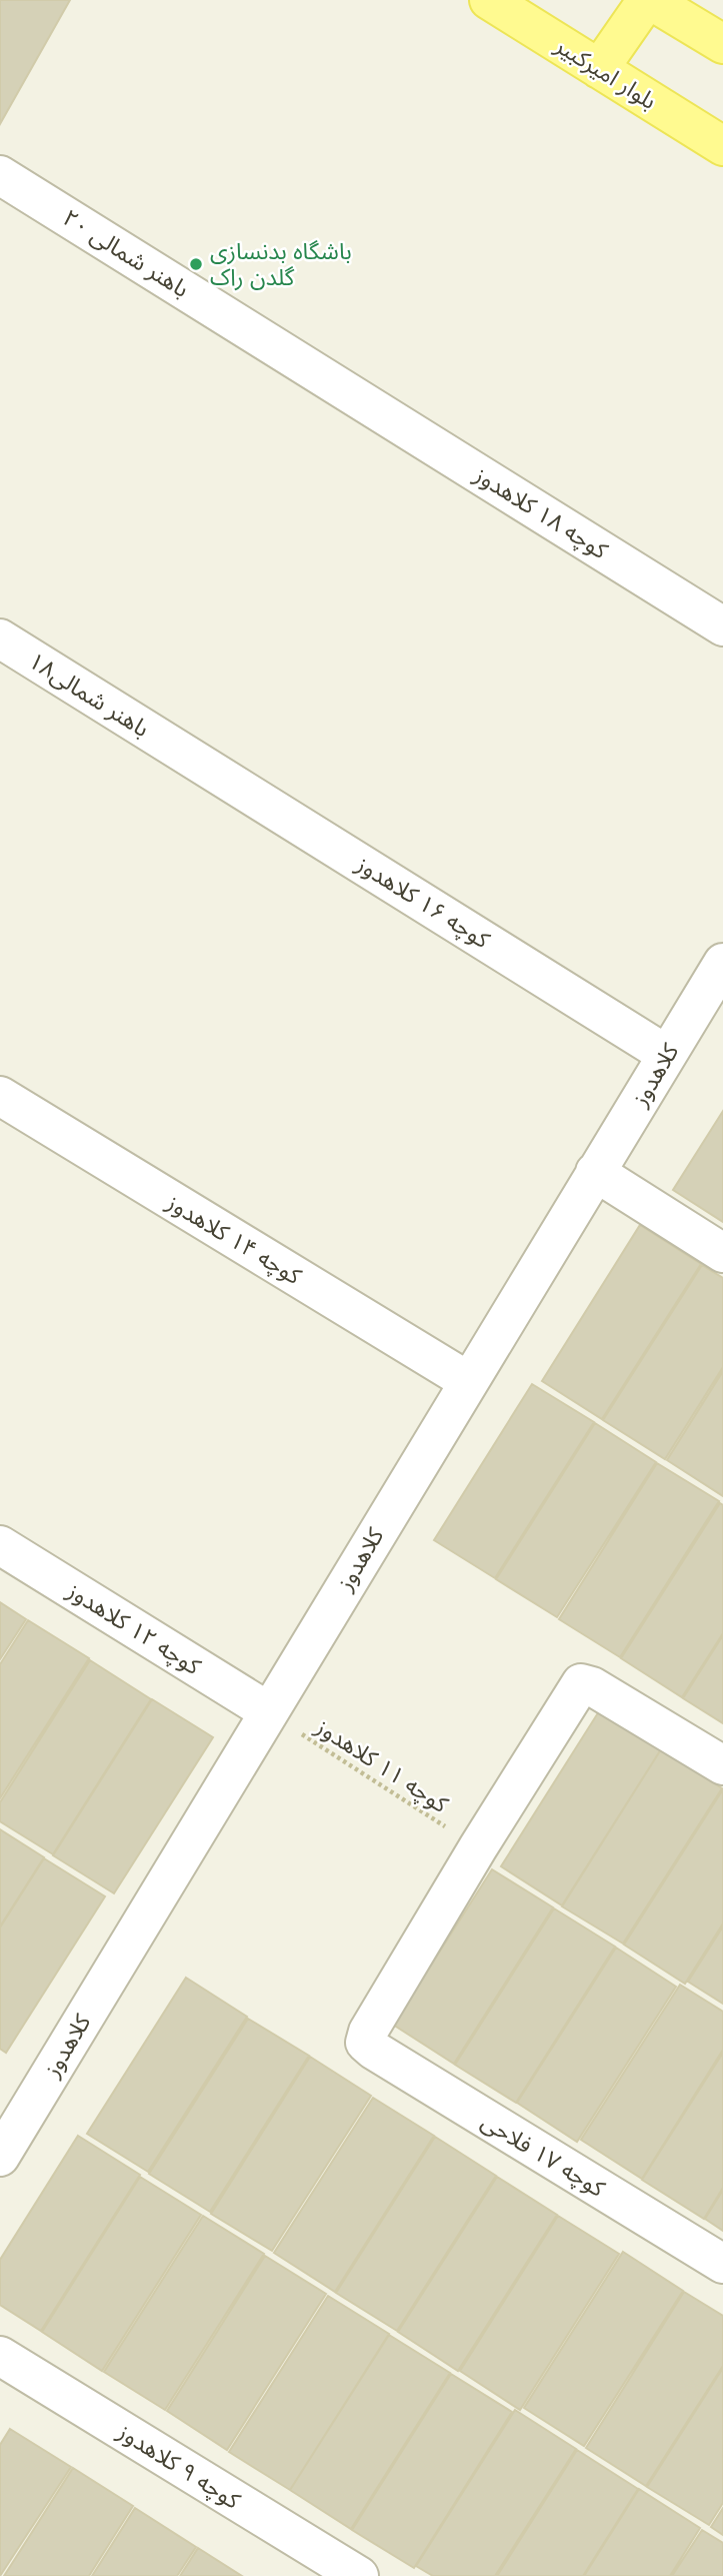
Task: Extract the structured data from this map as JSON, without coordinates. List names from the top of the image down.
{
  "streets": {
    "main road": ["بلوار امیرکبیر"],
    "street": [
      "۲۰ باهنر شمالی",
      "کوچه ۱۸ کلاهدوز",
      "باهنر شمالی۱۸",
      "کوچه ۱۶ کلاهدوز",
      "کلاهدوز",
      "کوچه ۱۴ کلاهدوز",
      "کوچه ۱۲ کلاهدوز",
      "کوچه ۱۷ فلاحی",
      "کوچه ۹ کلاهدوز"
    ],
    "path": ["کوچه ۱۱ کلاهدوز"]
  },
  "crossings": [
    ["۲۰ باهنر شمالی", "کوچه ۱۸ کلاهدوز"],
    ["باهنر شمالی۱۸", "کوچه ۱۶ کلاهدوز"],
    ["کوچه ۱۶ کلاهدوز", "کلاهدوز"],
    ["کلاهدوز", "کوچه ۱۴ کلاهدوز"],
    ["کلاهدوز", "کوچه ۱۲ کلاهدوز"],
    ["کلاهدوز", "کوچه ۱۱ کلاهدوز"],
    ["کوچه ۱۲ کلاهدوز", "کوچه ۱۱ کلاهدوز"],
    ["کوچه ۱۱ کلاهدوز", "کوچه ۱۷ فلاحی"]
  ],
  "places": ["باشگاه بدنسازی گلدن راک"]
}
